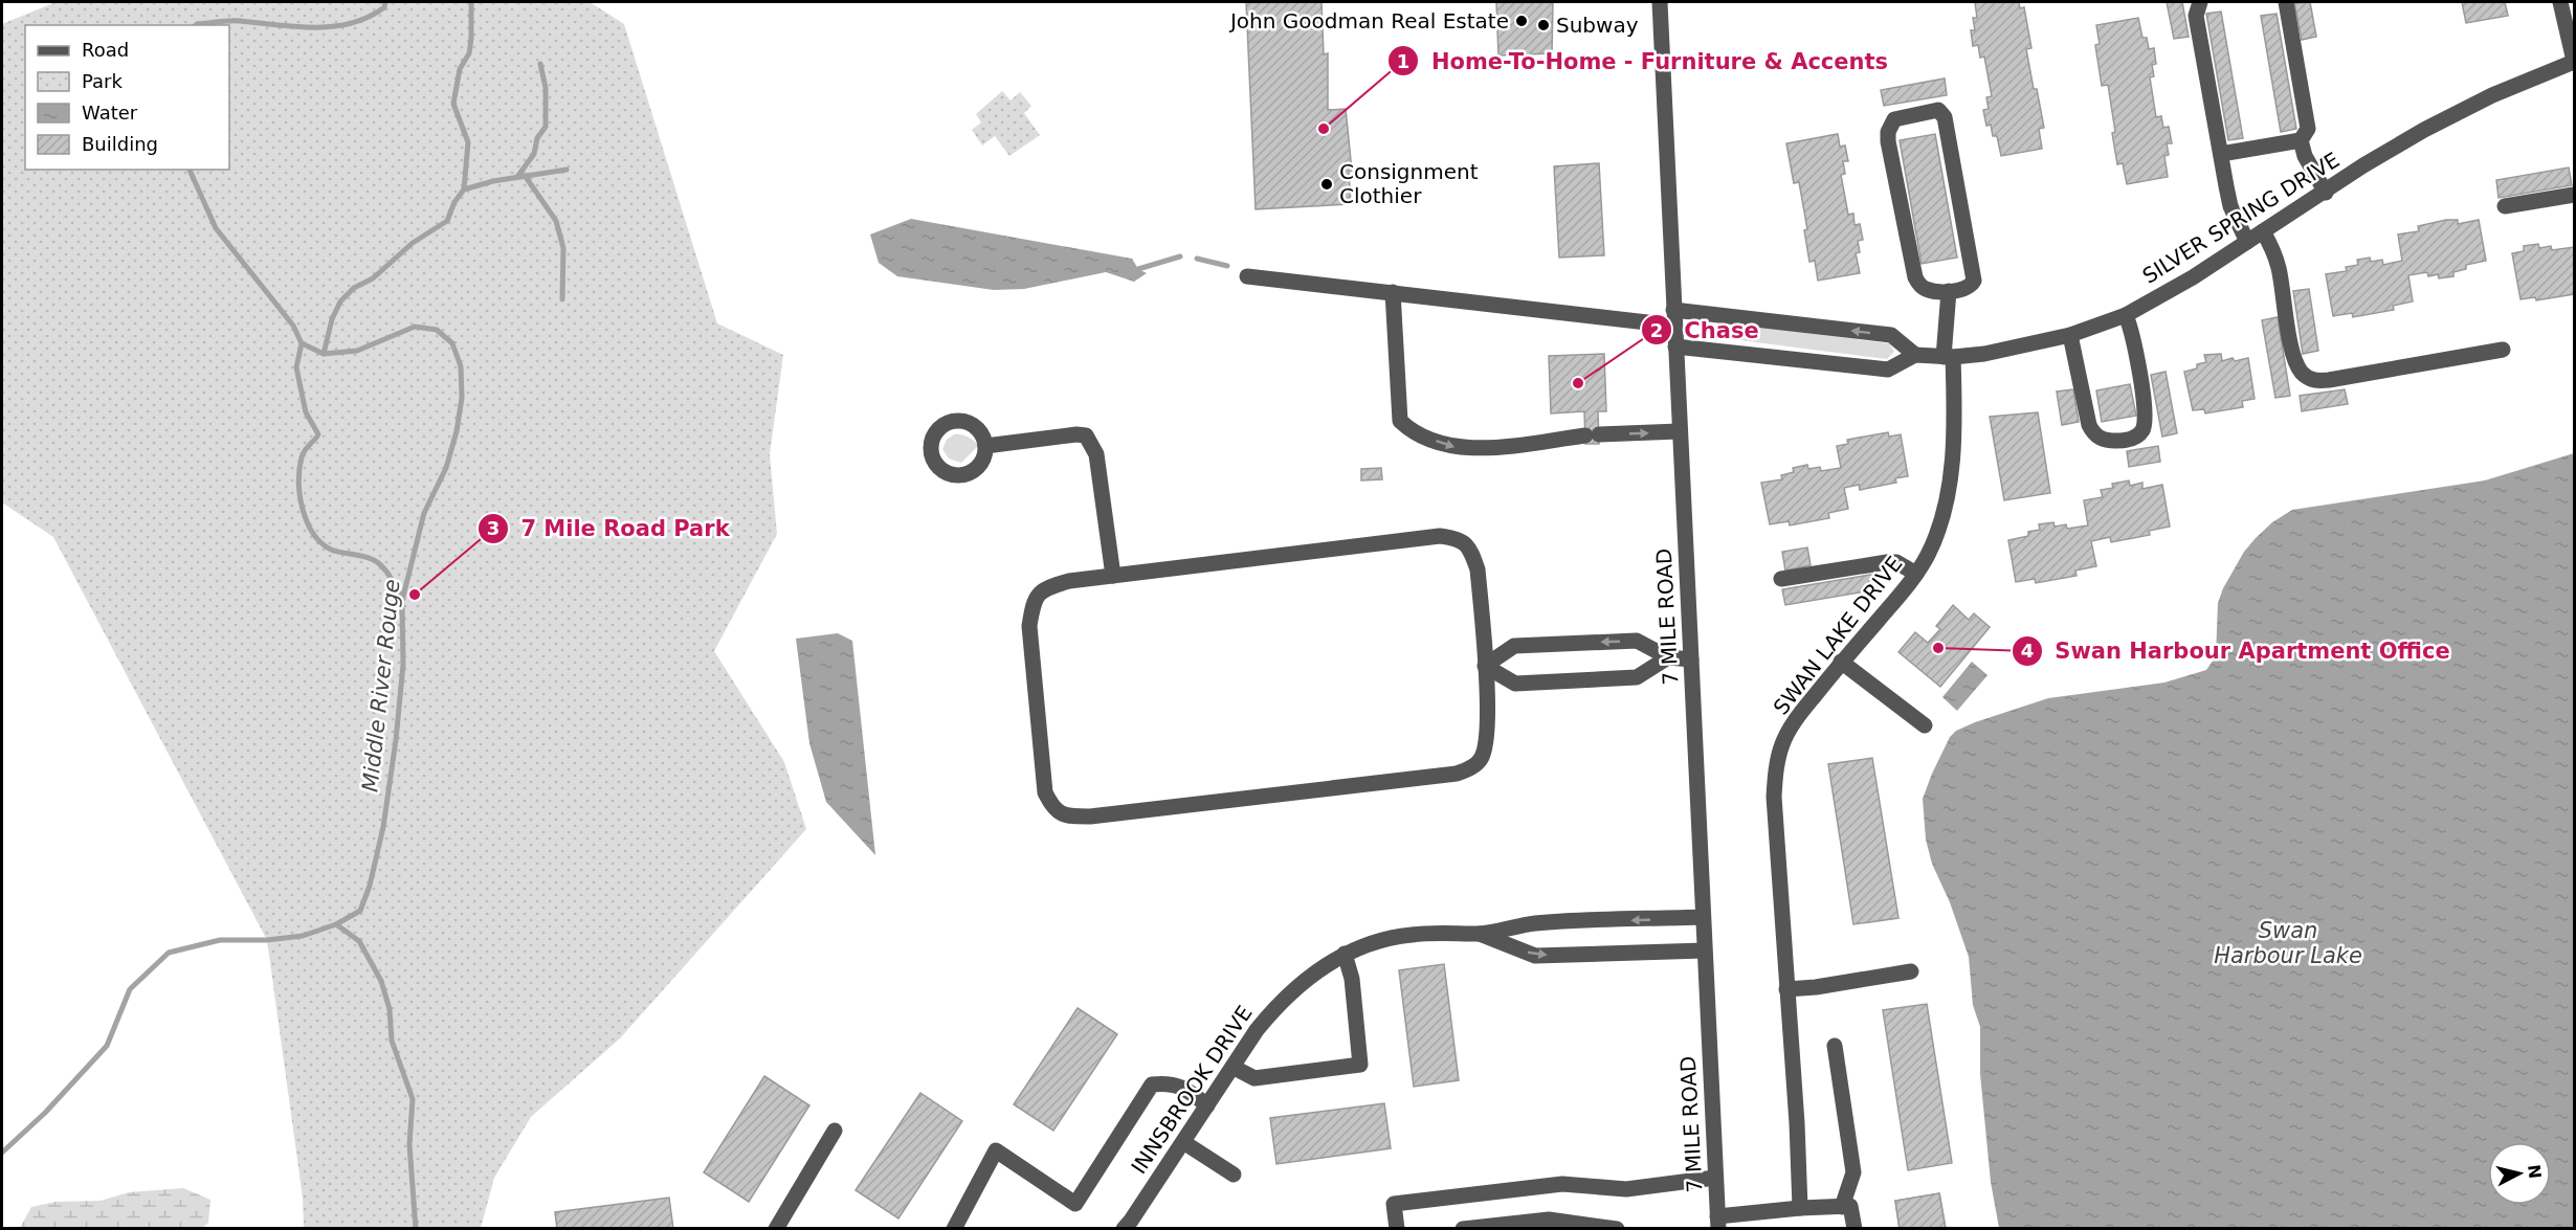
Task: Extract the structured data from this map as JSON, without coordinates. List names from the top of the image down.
{
  "streets": {
    "street": [
      "SILVER SPRING DRIVE",
      "7 MILE ROAD",
      "SWAN LAKE DRIVE",
      "INNSBROOK DRIVE"
    ]
  },
  "crossings": [
    ["SILVER SPRING DRIVE", "7 MILE ROAD"],
    ["SILVER SPRING DRIVE", "SWAN LAKE DRIVE"],
    ["7 MILE ROAD", "INNSBROOK DRIVE"]
  ],
  "water": ["Middle River Rouge", "Swan Harbour Lake"],
  "places": [
    "John Goodman Real Estate",
    "Subway",
    "Home-To-Home - Furniture & Accents",
    "Consignment Clothier",
    "Chase",
    "7 Mile Road Park",
    "Swan Harbour Apartment Office"
  ],
  "legend": [
    "Road",
    "Park",
    "Water",
    "Building"
  ],
  "north": "right"
}
